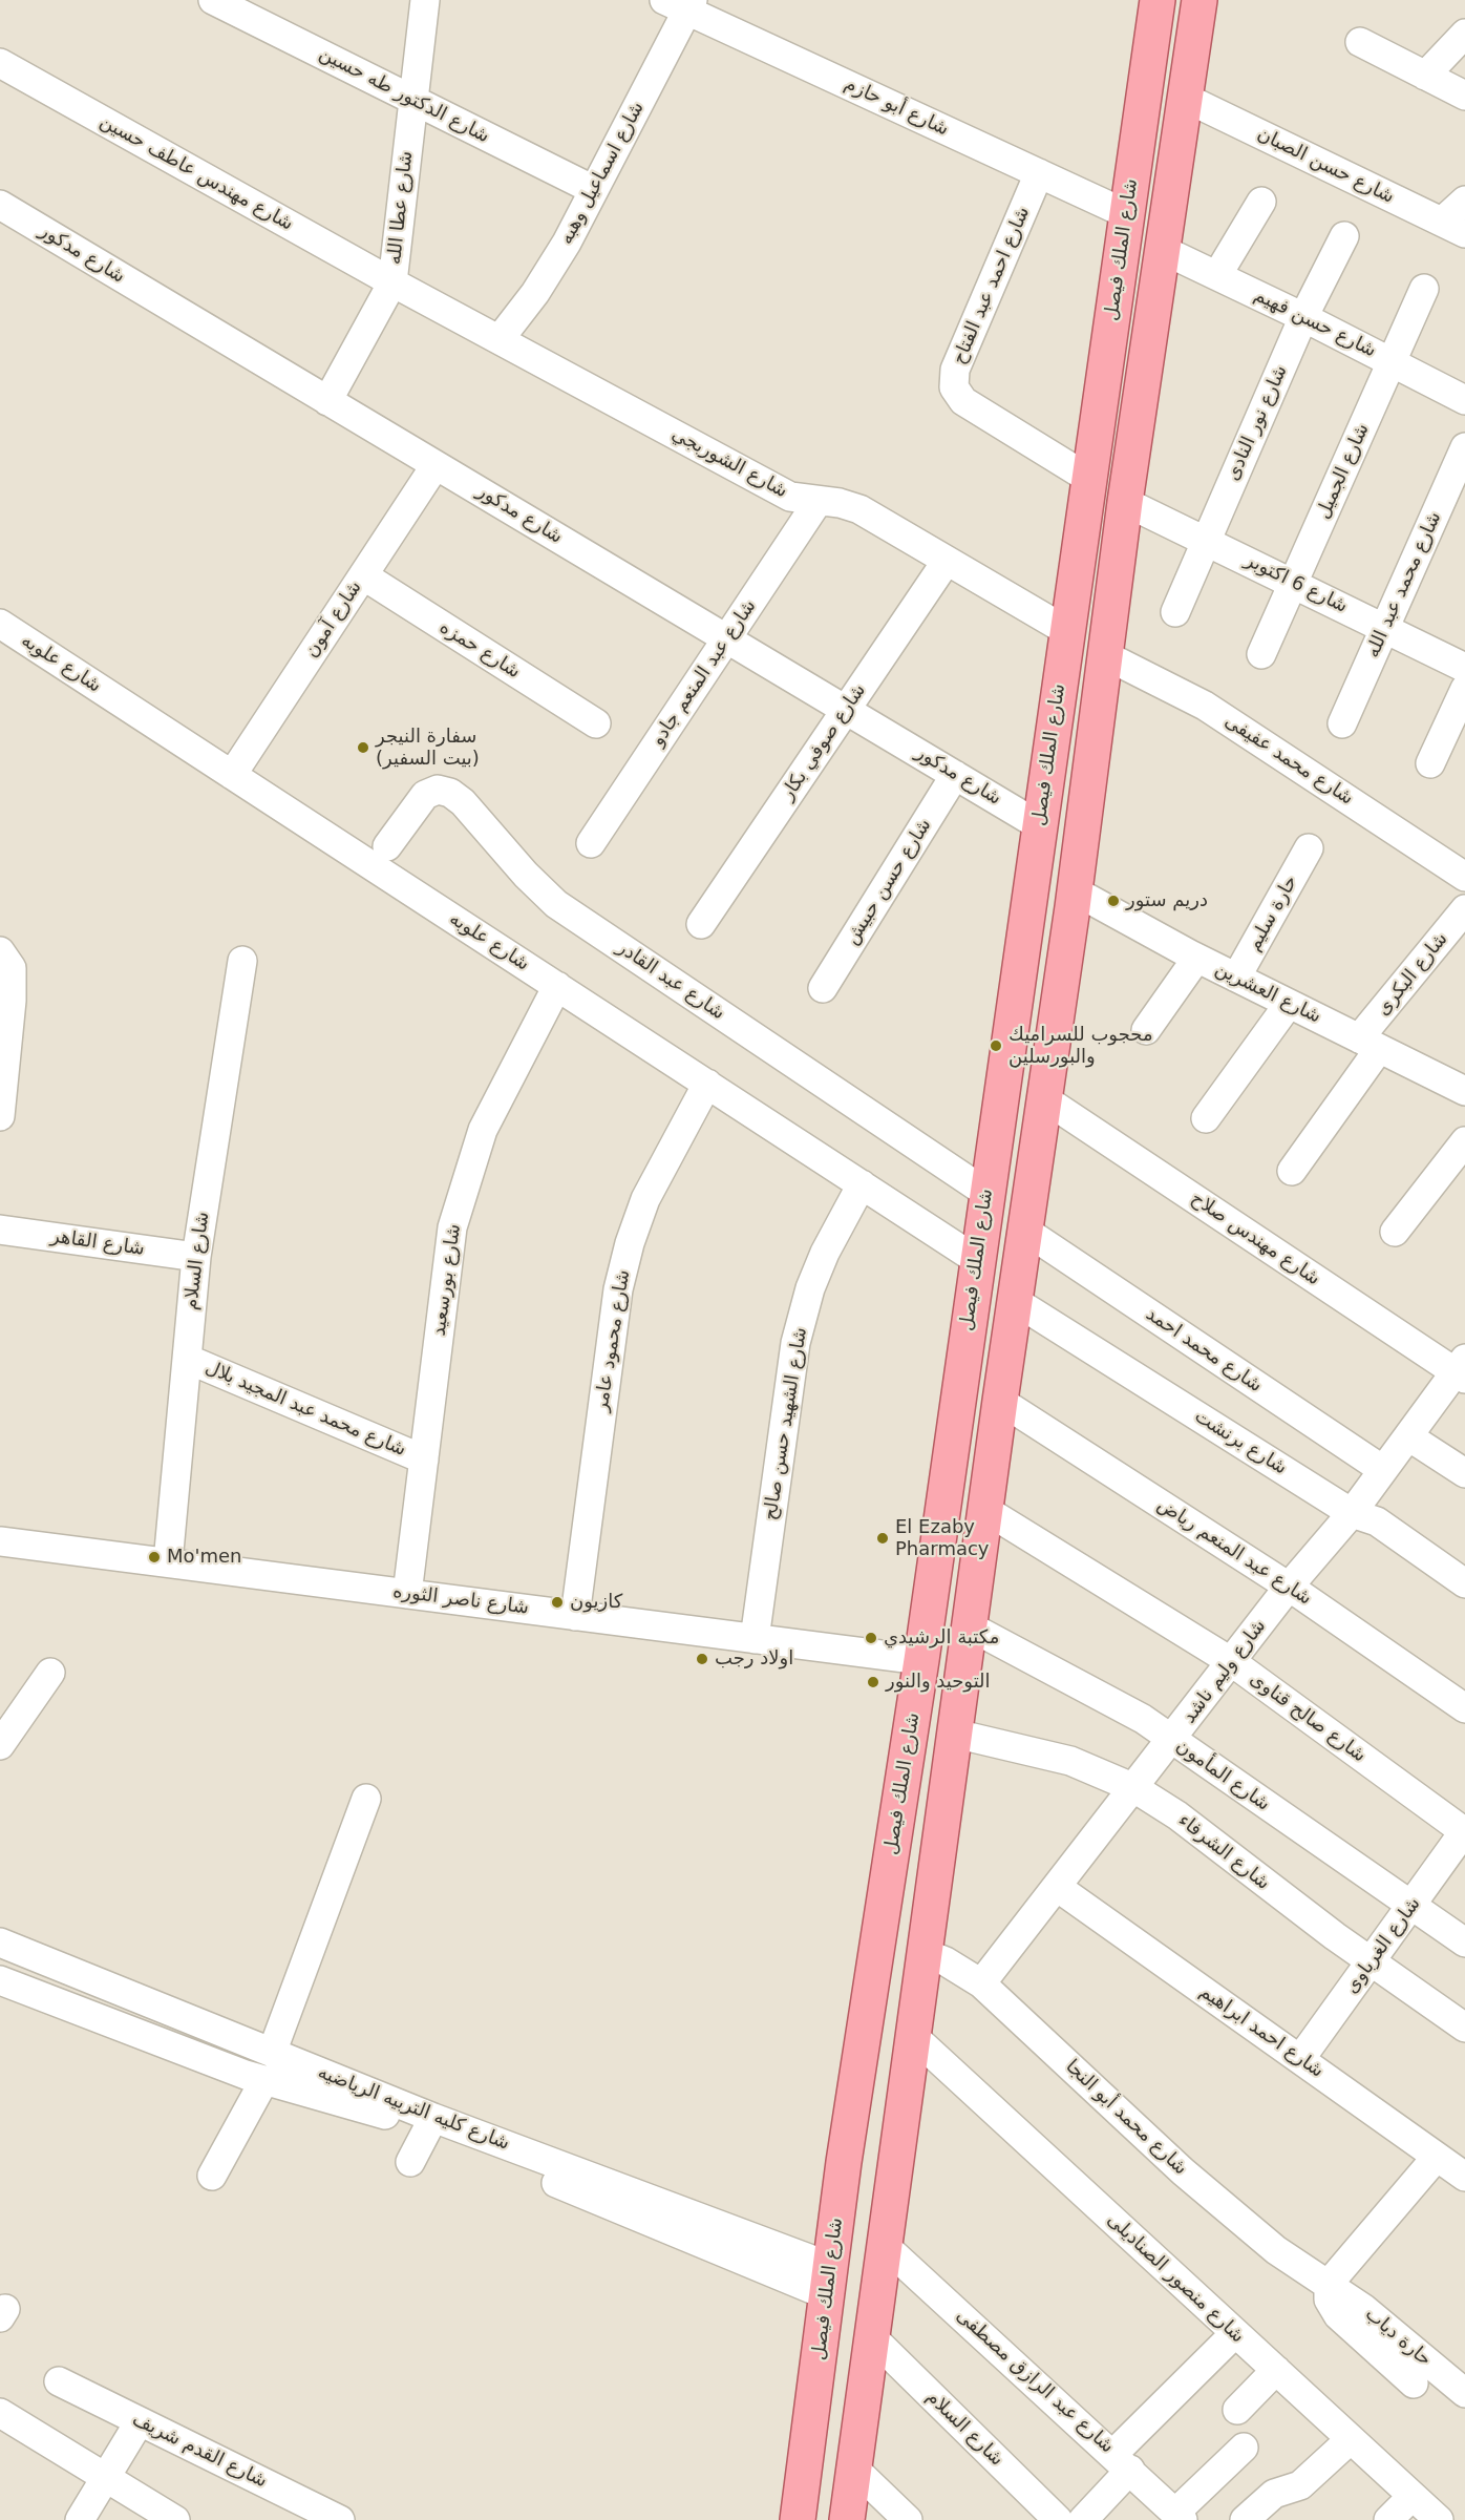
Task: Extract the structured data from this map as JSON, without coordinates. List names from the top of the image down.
{
  "streets": {
    "main road": ["شارع الملك فيصل"],
    "street": [
      "شارع الدكتور طه حسين",
      "شارع أبو حازم",
      "شارع حسن الصبان",
      "شارع مهندس عاطف حسين",
      "شارع اسماعيل وهبه",
      "شارع عطا الله",
      "شارع مدكور",
      "شارع احمد عبد الفتاح",
      "شارع حسن فهيم",
      "شارع نور النادى",
      "شارع الشوربجي",
      "شارع الجميل",
      "شارع 6 اكتوبر",
      "شارع محمد عبد الله",
      "شارع آمون",
      "شارع حمزه",
      "شارع علوبه",
      "شارع عبد المنعم جادو",
      "شارع صوفي بكار",
      "شارع محمد عفيفى",
      "شارع حسن حبيش",
      "حارة سليم",
      "شارع البكرى",
      "شارع عبد القادر",
      "شارع العشرين",
      "شارع مهندس صلاح",
      "شارع القاهر",
      "شارع السلام",
      "شارع بورسعيد",
      "شارع محمود عامر",
      "شارع محمد احمد",
      "شارع محمد عبد المجيد بلال",
      "شارع الشهيد حسن صالح",
      "شارع برنشت",
      "شارع عبد المنعم رياض",
      "شارع ناصر الثوره",
      "شارع وليم ناشد",
      "شارع صالح قناوى",
      "شارع المأمون",
      "شارع الشرفاء",
      "شارع الغرباوى",
      "شارع احمد ابراهيم",
      "شارع كليه التربيه الرياضيه",
      "شارع محمد أبو النجا",
      "شارع منصور الصناديلى",
      "حارة دياب",
      "شارع عبد الرازق مصطفى",
      "شارع القدم شريف"
    ]
  },
  "crossings": [
    ["شارع الدكتور طه حسين", "شارع اسماعيل وهبه"],
    ["شارع الدكتور طه حسين", "شارع عطا الله"],
    ["شارع أبو حازم", "شارع اسماعيل وهبه"],
    ["شارع أبو حازم", "شارع الملك فيصل"],
    ["شارع أبو حازم", "شارع احمد عبد الفتاح"],
    ["شارع حسن الصبان", "شارع الملك فيصل"],
    ["شارع مهندس عاطف حسين", "شارع عطا الله"],
    ["شارع مهندس عاطف حسين", "شارع الشوربجي"],
    ["شارع اسماعيل وهبه", "شارع الشوربجي"],
    ["شارع عطا الله", "شارع مدكور"],
    ["شارع عطا الله", "شارع الشوربجي"],
    ["شارع الملك فيصل", "شارع مدكور"],
    ["شارع الملك فيصل", "شارع احمد عبد الفتاح"],
    ["شارع الملك فيصل", "شارع حسن فهيم"],
    ["شارع الملك فيصل", "شارع الشوربجي"],
    ["شارع الملك فيصل", "شارع 6 اكتوبر"],
    ["شارع الملك فيصل", "شارع علوبه"],
    ["شارع الملك فيصل", "شارع محمد عفيفى"],
    ["شارع الملك فيصل", "شارع عبد القادر"],
    ["شارع الملك فيصل", "شارع العشرين"],
    ["شارع الملك فيصل", "شارع مهندس صلاح"],
    ["شارع الملك فيصل", "شارع السلام"],
    ["شارع الملك فيصل", "شارع محمد احمد"],
    ["شارع الملك فيصل", "شارع برنشت"],
    ["شارع الملك فيصل", "شارع عبد المنعم رياض"],
    ["شارع الملك فيصل", "شارع ناصر الثوره"],
    ["شارع الملك فيصل", "شارع صالح قناوى"],
    ["شارع الملك فيصل", "شارع المأمون"],
    ["شارع الملك فيصل", "شارع الشرفاء"],
    ["شارع الملك فيصل", "شارع كليه التربيه الرياضيه"],
    ["شارع الملك فيصل", "شارع محمد أبو النجا"],
    ["شارع الملك فيصل", "شارع منصور الصناديلى"],
    ["شارع الملك فيصل", "شارع عبد الرازق مصطفى"],
    ["شارع مدكور", "شارع آمون"],
    ["شارع مدكور", "شارع عبد المنعم جادو"],
    ["شارع مدكور", "شارع صوفي بكار"],
    ["شارع مدكور", "شارع حسن حبيش"],
    ["شارع حسن فهيم", "شارع نور النادى"],
    ["شارع حسن فهيم", "شارع الجميل"],
    ["شارع نور النادى", "شارع 6 اكتوبر"],
    ["شارع الشوربجي", "شارع عبد المنعم جادو"],
    ["شارع الشوربجي", "شارع صوفي بكار"],
    ["شارع الجميل", "شارع 6 اكتوبر"],
    ["شارع 6 اكتوبر", "شارع محمد عبد الله"],
    ["شارع آمون", "شارع حمزه"],
    ["شارع آمون", "شارع علوبه"],
    ["شارع علوبه", "شارع بورسعيد"],
    ["شارع علوبه", "شارع محمود عامر"],
    ["شارع علوبه", "شارع الشهيد حسن صالح"],
    ["حارة سليم", "شارع العشرين"],
    ["شارع البكرى", "شارع العشرين"],
    ["شارع مهندس صلاح", "شارع وليم ناشد"],
    ["شارع القاهر", "شارع السلام"],
    ["شارع السلام", "شارع محمد عبد المجيد بلال"],
    ["شارع السلام", "شارع ناصر الثوره"],
    ["شارع بورسعيد", "شارع محمد عبد المجيد بلال"],
    ["شارع بورسعيد", "شارع ناصر الثوره"],
    ["شارع محمود عامر", "شارع ناصر الثوره"],
    ["شارع محمد احمد", "شارع وليم ناشد"],
    ["شارع الشهيد حسن صالح", "شارع ناصر الثوره"],
    ["شارع برنشت", "شارع وليم ناشد"],
    ["شارع عبد المنعم رياض", "شارع وليم ناشد"],
    ["شارع وليم ناشد", "شارع صالح قناوى"],
    ["شارع وليم ناشد", "شارع المأمون"],
    ["شارع وليم ناشد", "شارع الشرفاء"],
    ["شارع وليم ناشد", "شارع احمد ابراهيم"],
    ["شارع وليم ناشد", "شارع محمد أبو النجا"],
    ["شارع صالح قناوى", "شارع الغرباوى"],
    ["شارع المأمون", "شارع الغرباوى"],
    ["شارع الشرفاء", "شارع الغرباوى"],
    ["شارع الغرباوى", "شارع احمد ابراهيم"],
    ["شارع محمد أبو النجا", "حارة دياب"]
  ],
  "places": [
    "سفارة النيجر (بيت السفير)",
    "دريم ستور",
    "محجوب للسراميك والبورسلين",
    "El Ezaby Pharmacy",
    "Mo'men",
    "كازيون",
    "مكتبة الرشيدي",
    "اولاد رجب",
    "التوحيد والنور"
  ]
}
